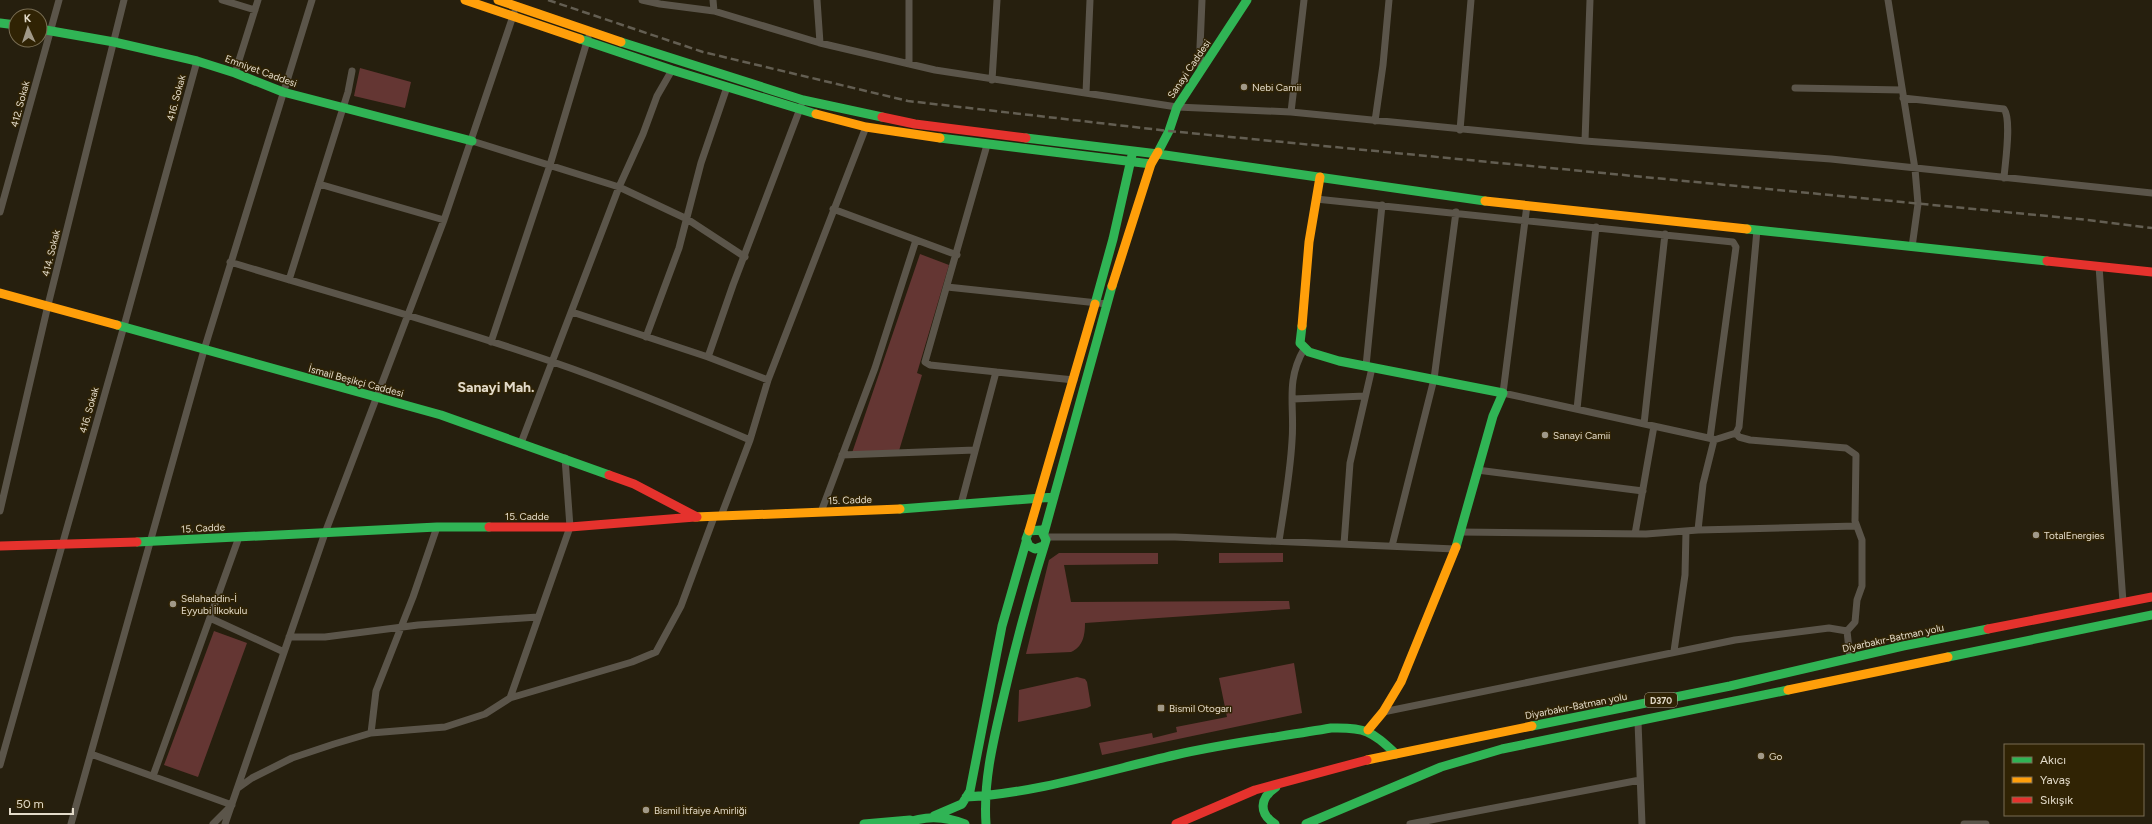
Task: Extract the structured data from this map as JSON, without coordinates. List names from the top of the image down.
{
  "streets": {
    "main road": [
      "Sanayi Caddesi",
      "Emniyet Caddesi",
      "İsmail Beşikçi Caddesi",
      "15. Cadde",
      "Diyarbakır-Batman yolu",
      "D370"
    ],
    "street": ["416. Sokak", "412. Sokak", "414. Sokak"]
  },
  "crossings": [
    ["Sanayi Caddesi", "15. Cadde"],
    ["Emniyet Caddesi", "416. Sokak"],
    ["Emniyet Caddesi", "412. Sokak"],
    ["Emniyet Caddesi", "414. Sokak"],
    ["416. Sokak", "İsmail Beşikçi Caddesi"],
    ["416. Sokak", "15. Cadde"],
    ["414. Sokak", "İsmail Beşikçi Caddesi"],
    ["İsmail Beşikçi Caddesi", "15. Cadde"]
  ],
  "districts": ["Sanayi Mah."],
  "places": {
    "other": [
      "Nebi Camii",
      "Sanayi Camii",
      "TotalEnergies",
      "Selahaddin-İ Eyyubi İlkokulu",
      "Go",
      "Bismil İtfaiye Amirliği"
    ],
    "transit": ["Bismil Otogarı"]
  },
  "legend": ["Akıcı", "Yavaş", "Sıkışık"],
  "scale_bar": "50 m",
  "north": "top"
}
